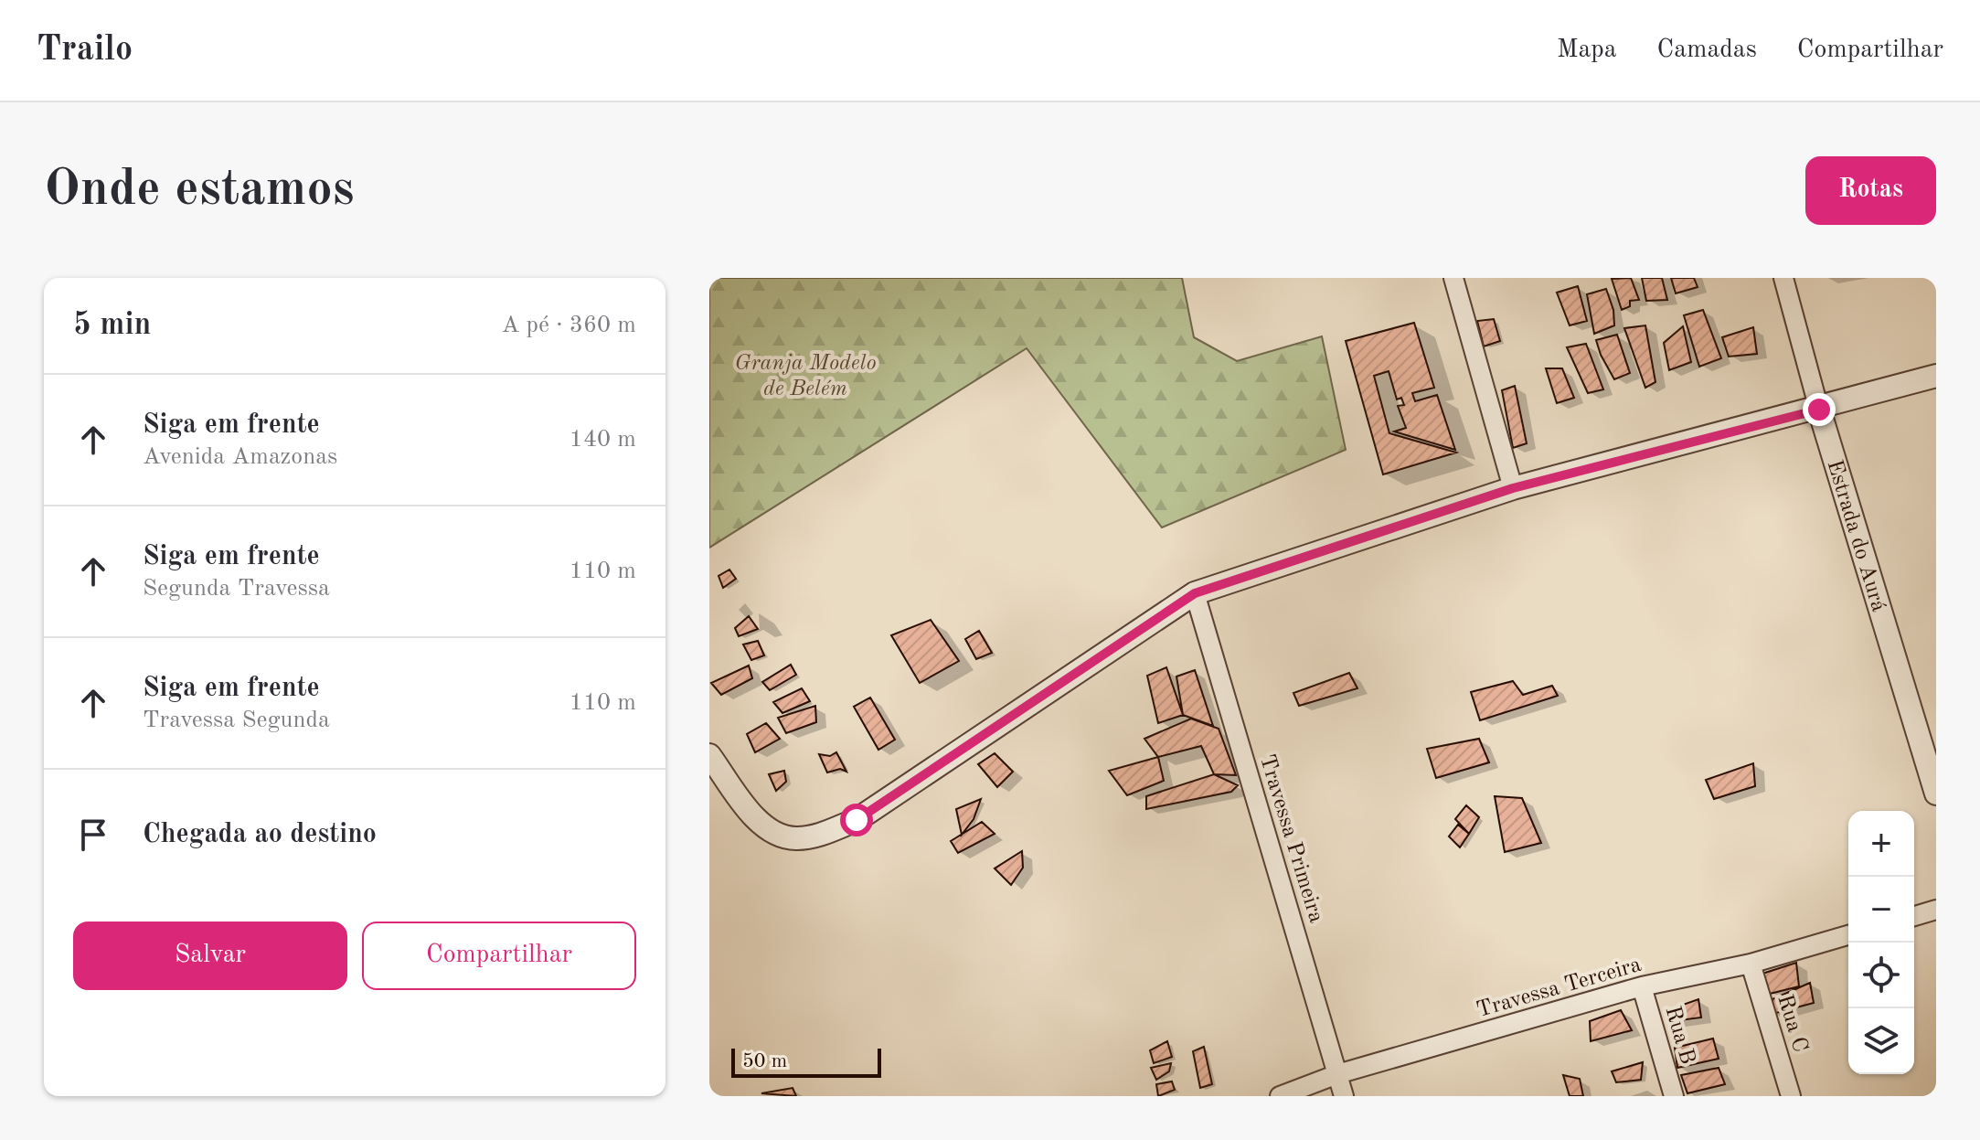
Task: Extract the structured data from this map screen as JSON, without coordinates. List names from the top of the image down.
{
  "streets": {
    "street": [
      "Estrada do Aurá",
      "Travessa Primeira",
      "Travessa Terceira",
      "Rua C",
      "Rua B"
    ]
  },
  "crossings": [
    ["Travessa Primeira", "Travessa Terceira"],
    ["Travessa Terceira", "Rua C"],
    ["Travessa Terceira", "Rua B"]
  ],
  "parks": ["Granja Modelo de Belém"],
  "scale_bar": "50 m",
  "page": {
    "header": "Trailo",
    "nav": ["Mapa", "Camadas", "Compartilhar"],
    "buttons": [
      "Rotas",
      ["Salvar", "Compartilhar"]
    ],
    "title": "Onde estamos",
    "heading": ["5 min", "A pé · 360 m"],
    "list": [
      ["Siga em frente", "Avenida Amazonas", "140 m"],
      ["Siga em frente", "Segunda Travessa", "110 m"],
      ["Siga em frente", "Travessa Segunda", "110 m"],
      "Chegada ao destino"
    ],
    "map_buttons": ["+", "−"],
    "scale": "50 m"
  }
}
